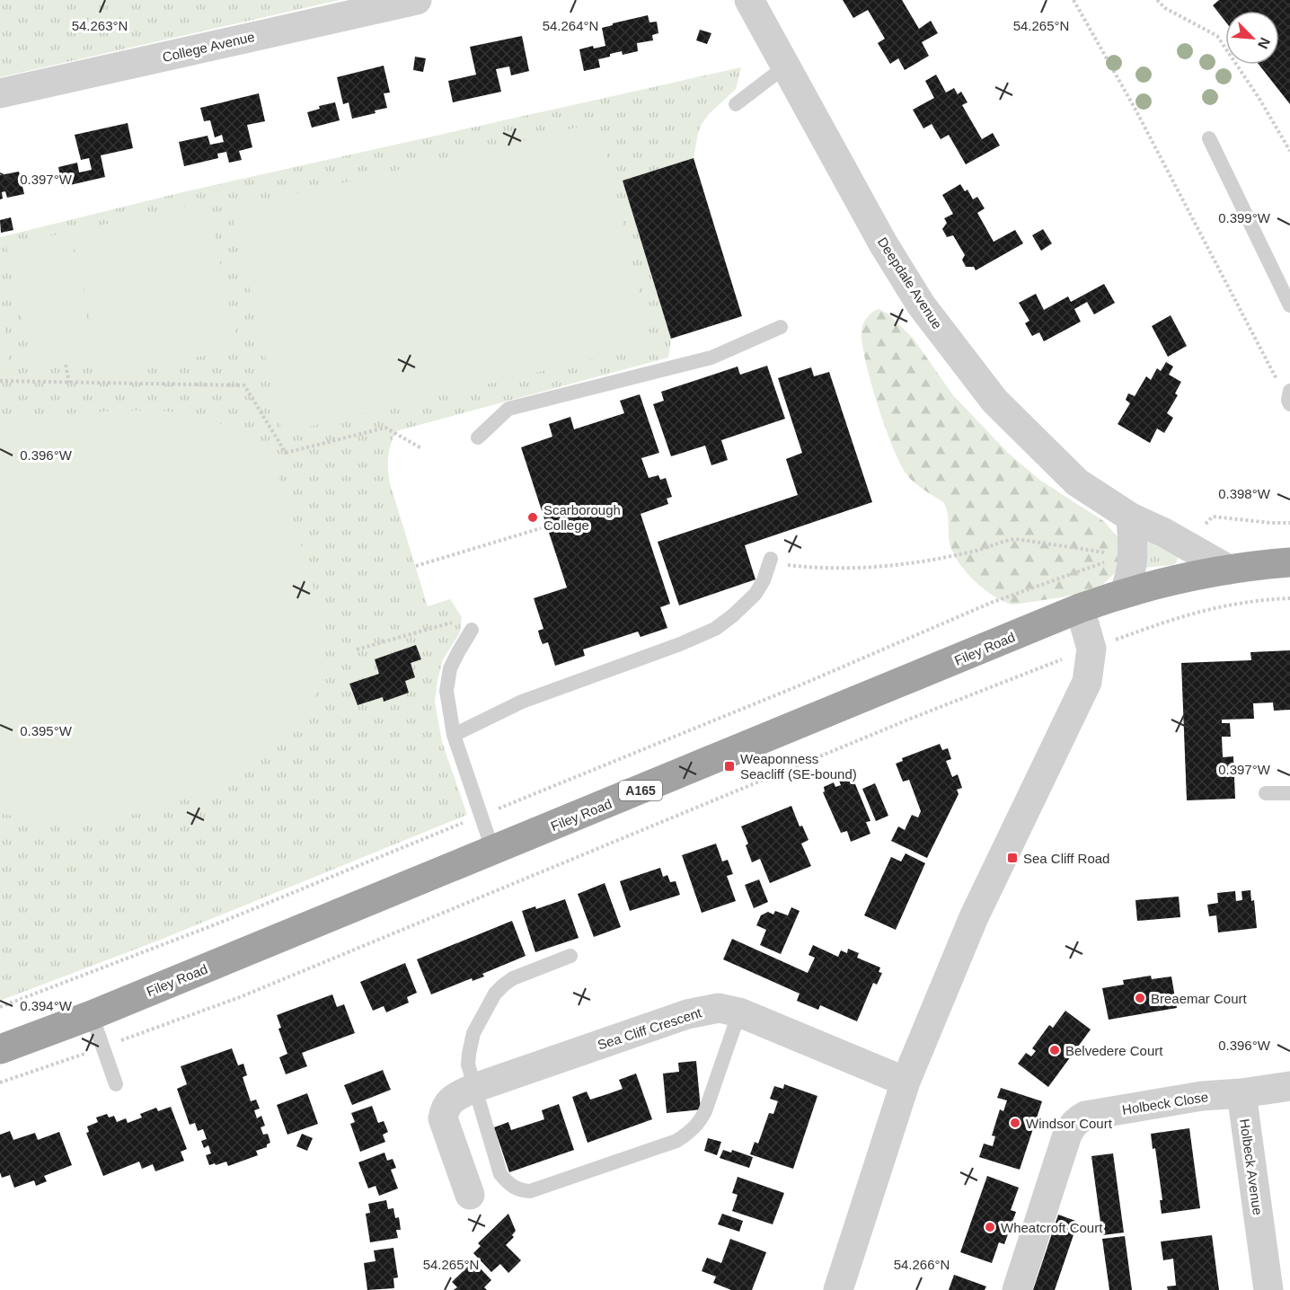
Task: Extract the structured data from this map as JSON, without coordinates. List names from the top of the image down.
{
  "streets": {
    "highway": ["Filey Road", "A165"],
    "street": [
      "College Avenue",
      "Deepdale Avenue",
      "Sea Cliff Crescent",
      "Holbeck Close",
      "Holbeck Avenue"
    ]
  },
  "crossings": [
    ["Deepdale Avenue", "Filey Road"],
    ["Holbeck Close", "Holbeck Avenue"]
  ],
  "places": {
    "other": [
      "Scarborough College",
      "Breaemar Court",
      "Belvedere Court",
      "Windsor Court",
      "Wheatcroft Court"
    ],
    "transit": ["Weaponness Seacliff (SE-bound)", "Sea Cliff Road"]
  },
  "north": "bottom right",
  "coordinates": [
    "54.263°N",
    "54.264°N",
    "54.265°N",
    "0.397°W",
    "0.399°W",
    "0.396°W",
    "0.398°W",
    "0.395°W",
    "0.394°W",
    "54.266°N"
  ]
}
